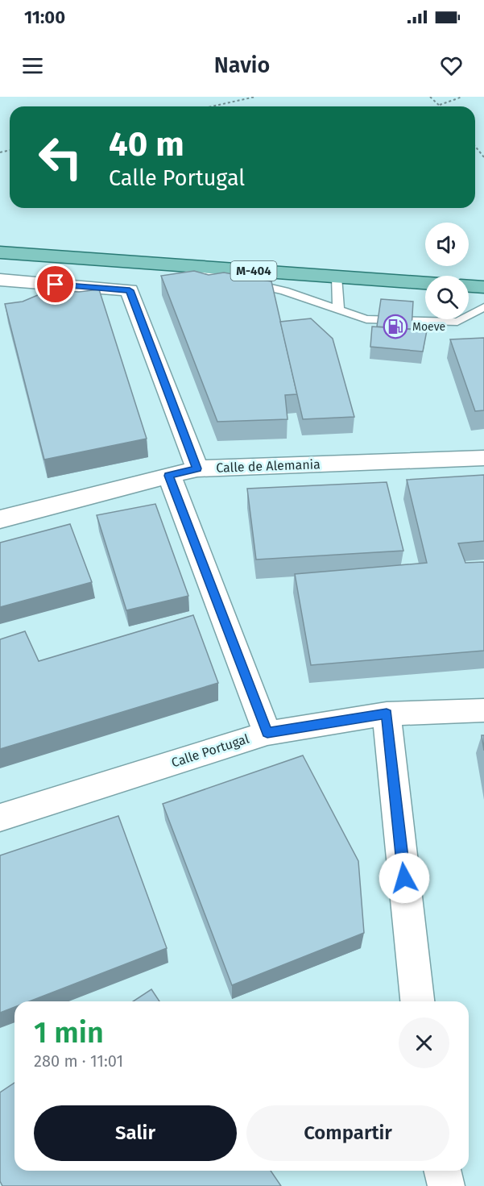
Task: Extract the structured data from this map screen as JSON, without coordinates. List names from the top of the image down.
{
  "streets": {
    "main road": ["M-404"],
    "street": ["Calle de Alemania", "Calle Portugal"]
  },
  "places": {
    "fuel station": ["Moeve"]
  },
  "page": {
    "status": "11:00",
    "header": "Navio",
    "turn": ["40 m", "Calle Portugal"],
    "heading": ["1 min", "280 m · 11:01"],
    "buttons": ["Salir", "Compartir"]
  }
}
